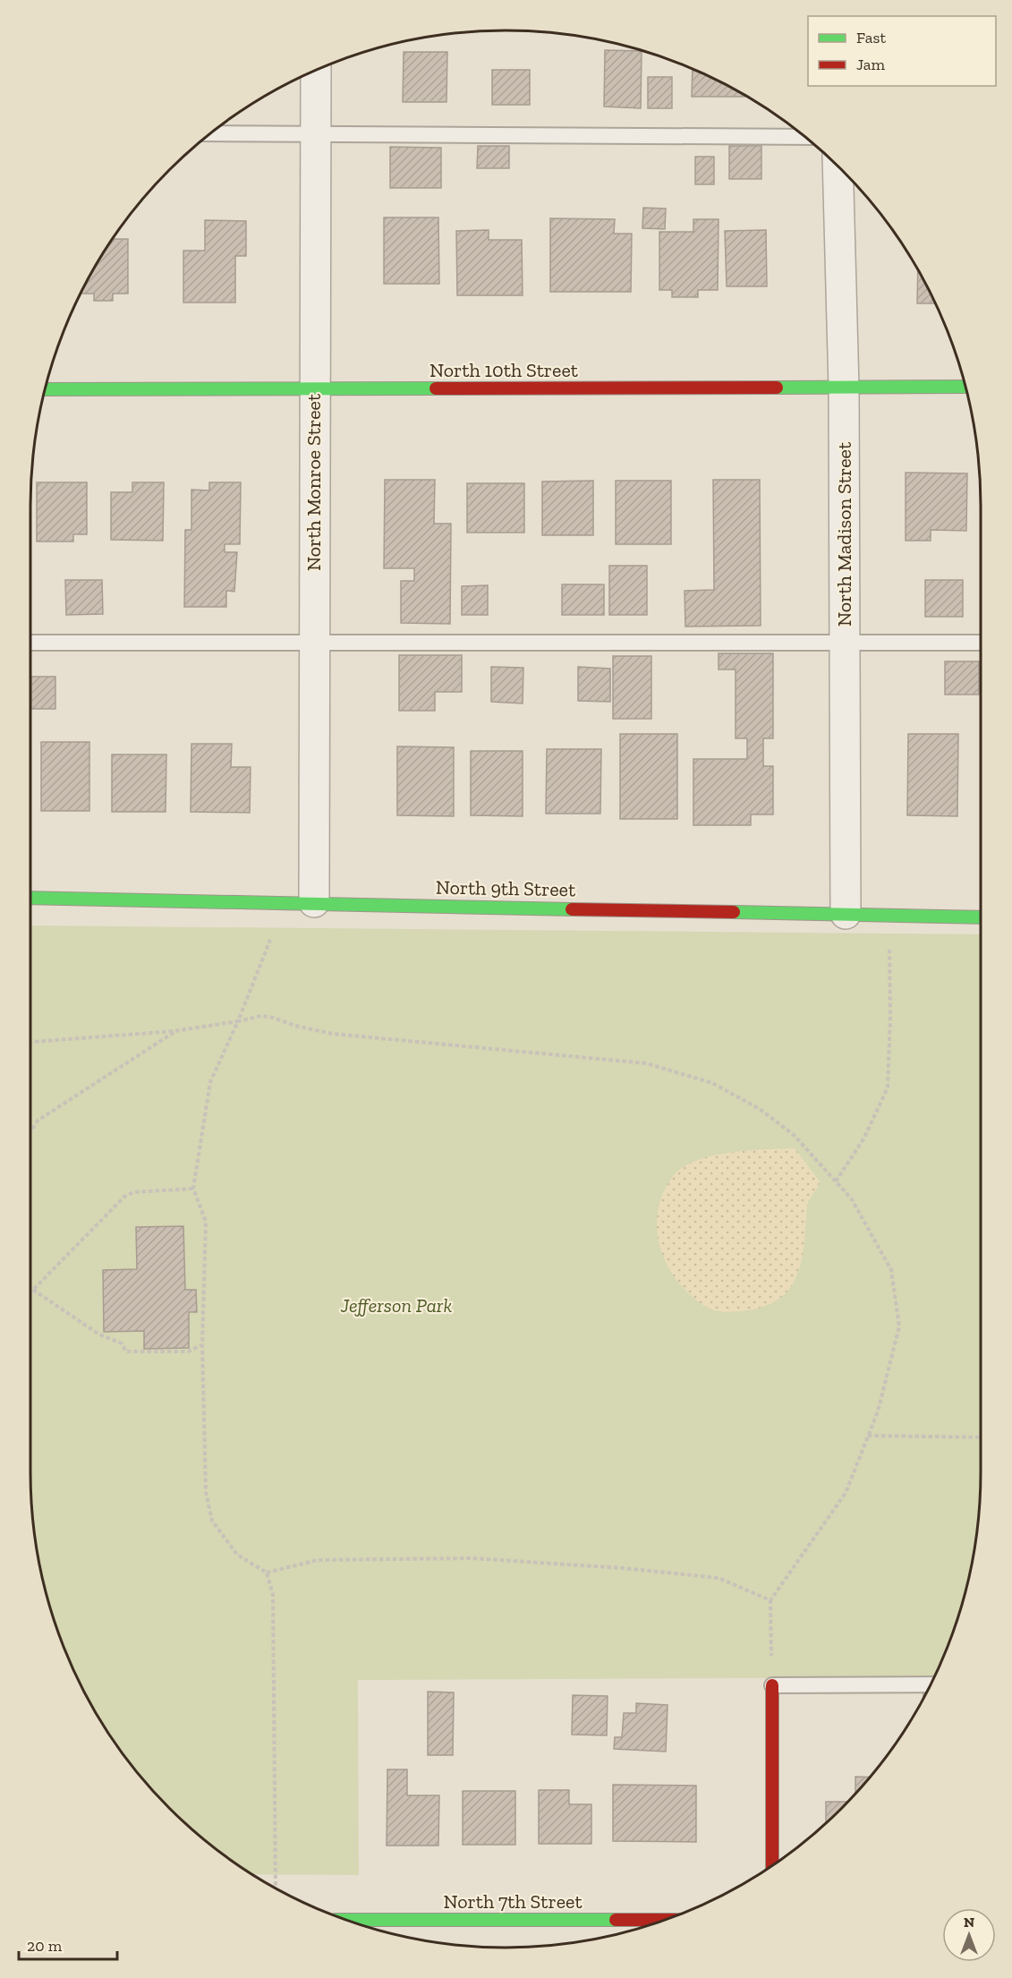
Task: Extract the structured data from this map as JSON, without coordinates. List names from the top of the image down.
{
  "streets": {
    "street": [
      "North 10th Street",
      "North Monroe Street",
      "North Madison Street",
      "North 9th Street",
      "North 7th Street"
    ]
  },
  "crossings": [
    ["North 10th Street", "North Monroe Street"],
    ["North 10th Street", "North Madison Street"],
    ["North Monroe Street", "North 9th Street"],
    ["North Madison Street", "North 9th Street"]
  ],
  "parks": ["Jefferson Park"],
  "legend": ["Fast", "Jam"],
  "scale_bar": "20 m",
  "north": "top"
}
